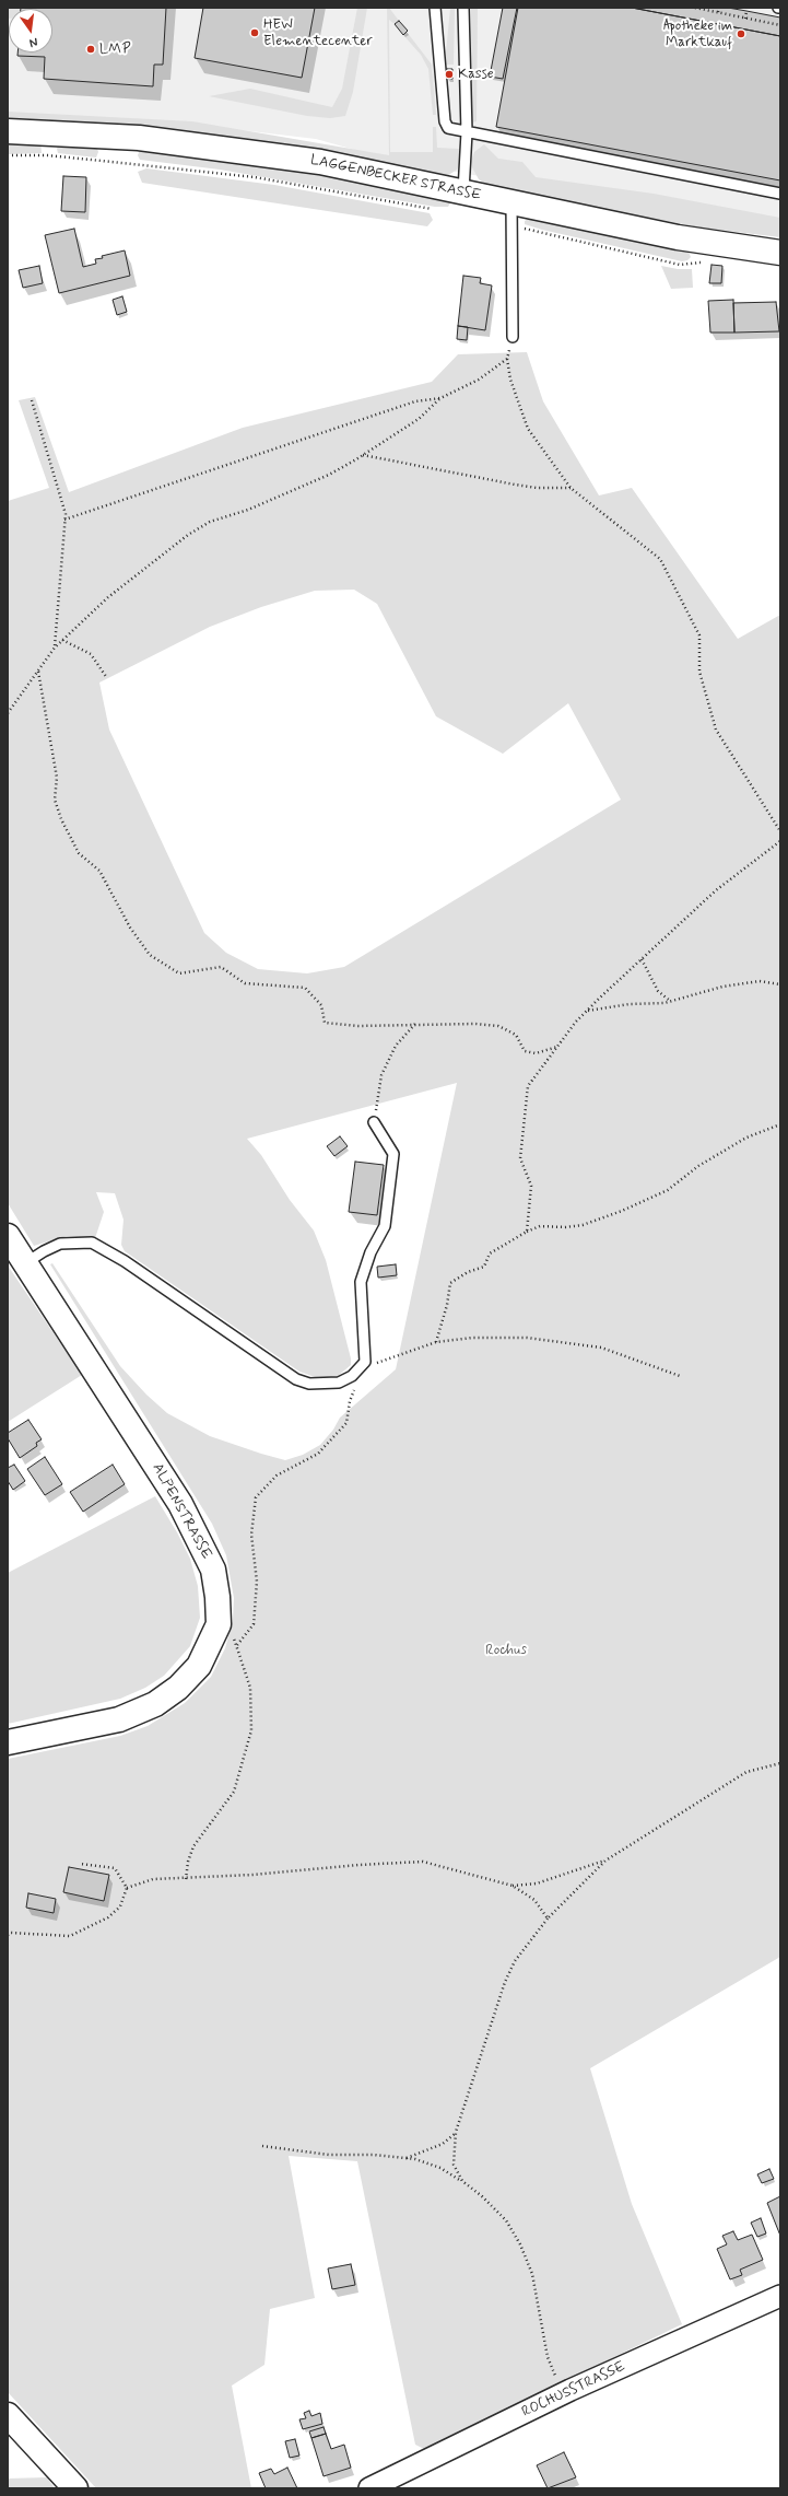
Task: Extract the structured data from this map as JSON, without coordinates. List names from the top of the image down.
{
  "streets": {
    "street": ["LAGGENBECKER STRASSE", "ALPENSTRASSE", "ROCHUSSTRASSE"]
  },
  "parks": ["Rochus"],
  "places": [
    "HEW Elementecenter",
    "Apotheke im Marktkauf",
    "LMP",
    "Kasse"
  ],
  "north": "bottom"
}
